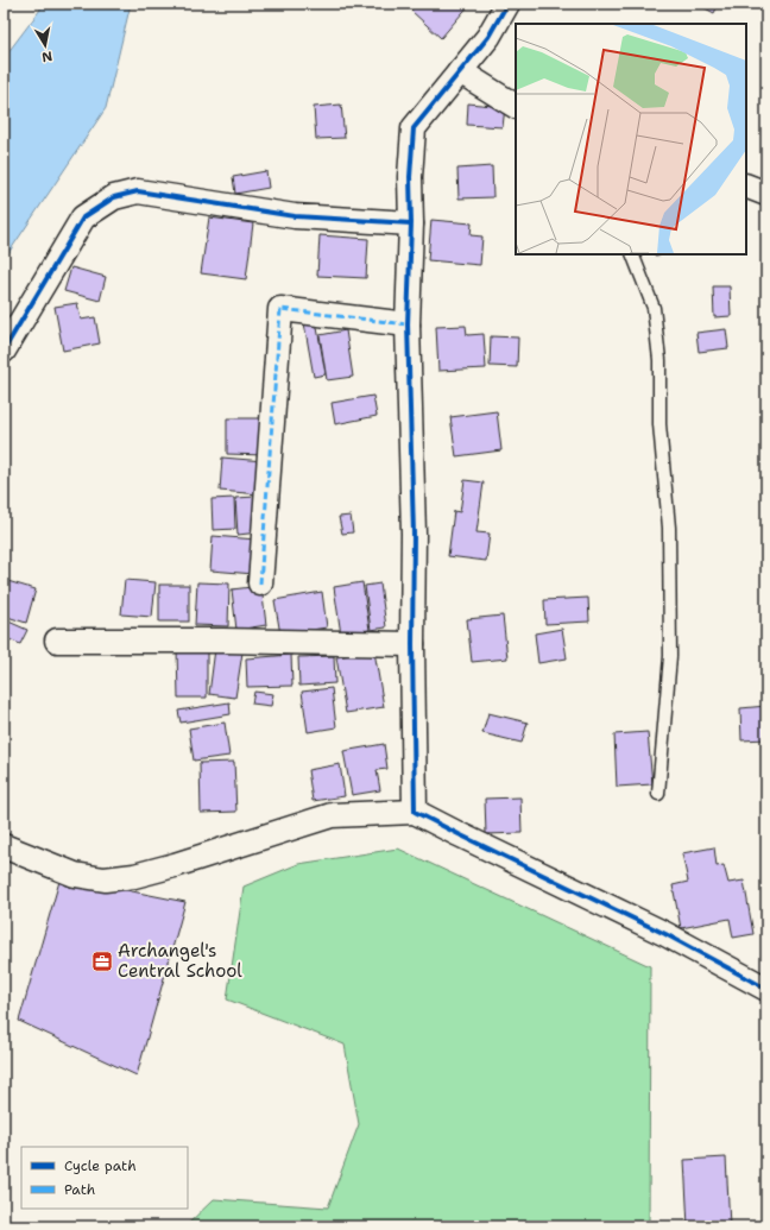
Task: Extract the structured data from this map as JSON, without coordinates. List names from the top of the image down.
{
  "places": {
    "office": ["Archangel's Central School"]
  },
  "legend": ["Cycle path", "Path"],
  "north": "bottom"
}
